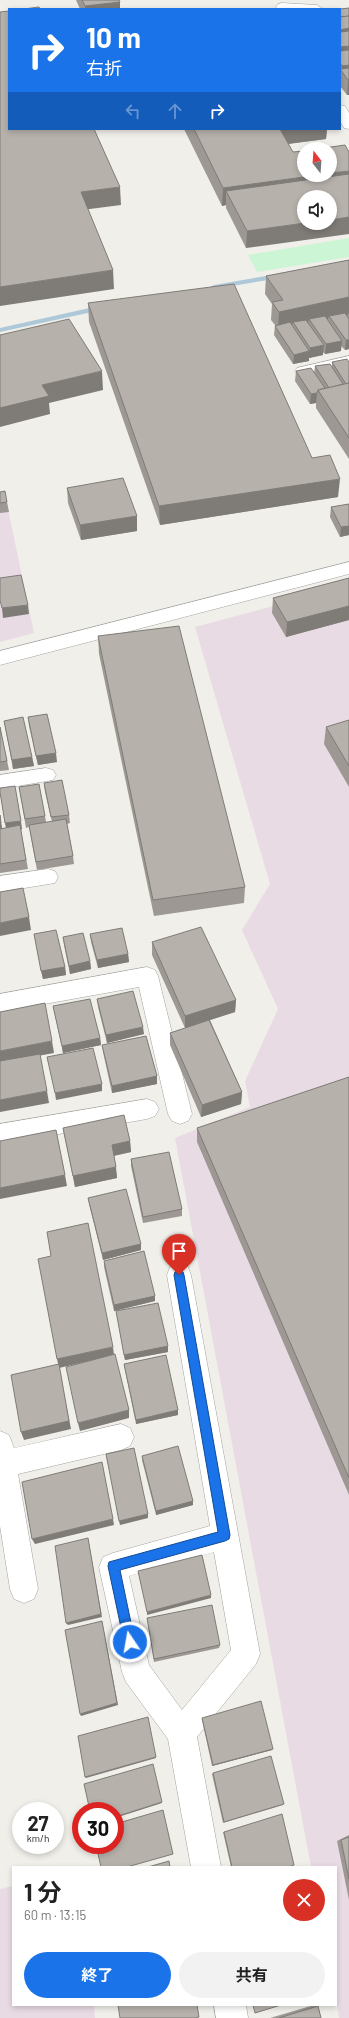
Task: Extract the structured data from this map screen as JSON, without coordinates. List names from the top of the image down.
{
  "north": "top",
  "page": {
    "turn": ["10 m", "右折"],
    "speed": "27 km/h",
    "limit": "30",
    "heading": ["1 分", "60 m · 13:15"],
    "buttons": ["終了", "共有"]
  }
}
